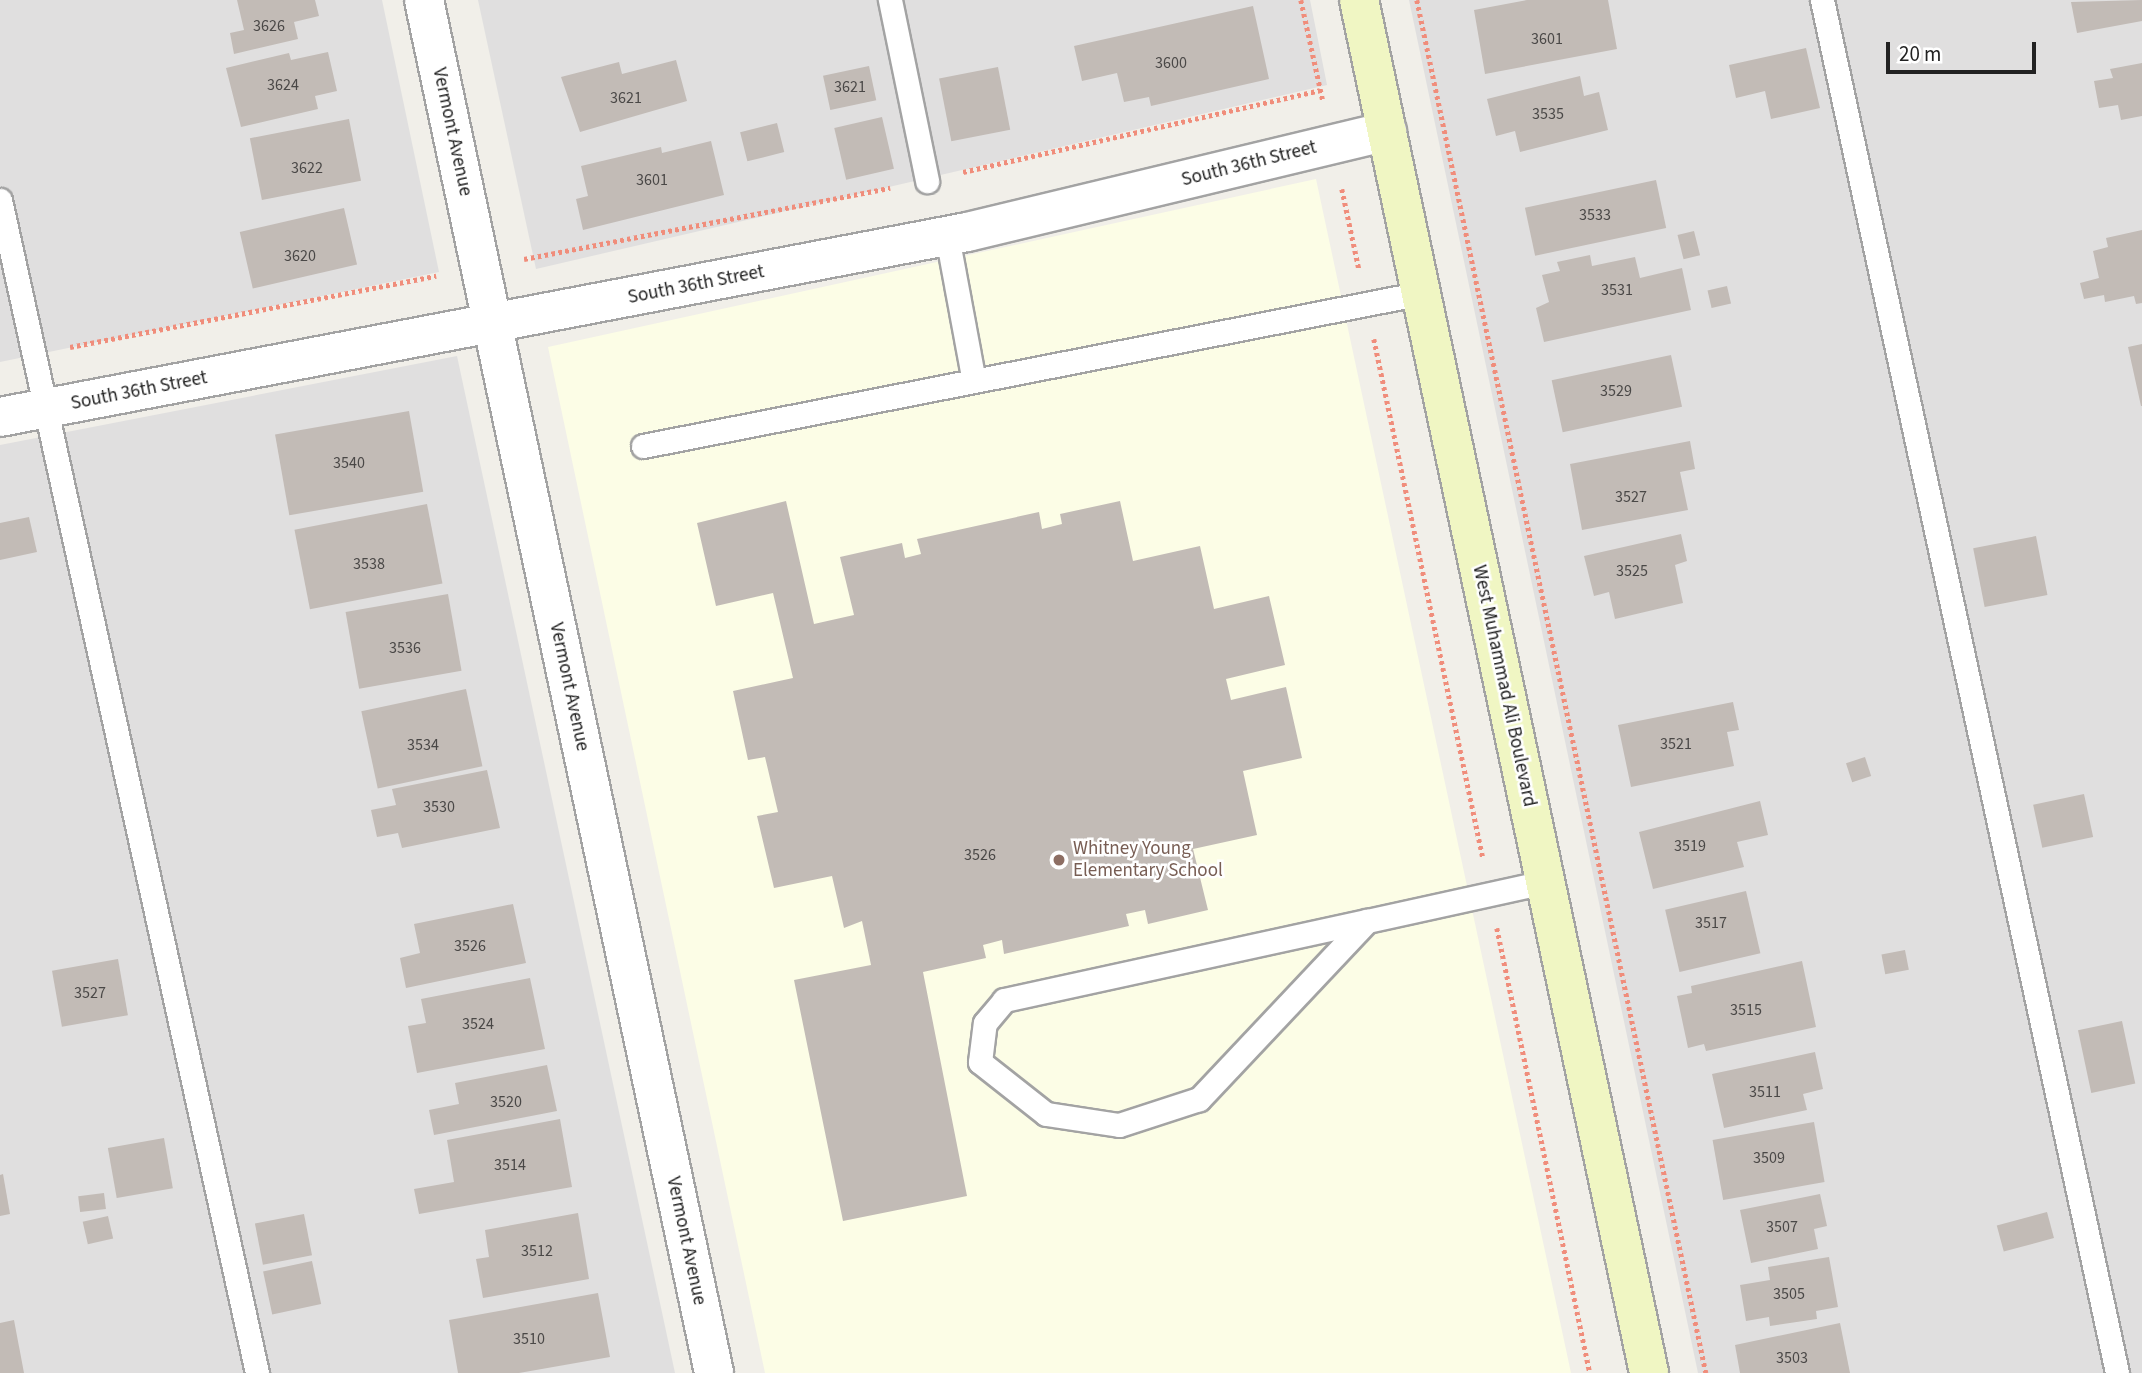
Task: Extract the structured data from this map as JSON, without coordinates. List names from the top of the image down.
{
  "streets": {
    "street": ["Vermont Avenue", "South 36th Street", "West Muhammad Ali Boulevard"]
  },
  "crossings": [
    ["Vermont Avenue", "South 36th Street"],
    ["South 36th Street", "West Muhammad Ali Boulevard"]
  ],
  "places": ["Whitney Young Elementary School"],
  "house_numbers": [
    "3626",
    "3601",
    "3600",
    "3624",
    "3621",
    "3621",
    "3535",
    "3622",
    "3601",
    "3533",
    "3620",
    "3531",
    "3529",
    "3540",
    "3527",
    "3538",
    "3525",
    "3536",
    "3521",
    "3534",
    "3530",
    "3519",
    "3526",
    "3517",
    "3526",
    "3527",
    "3515",
    "3524",
    "3511",
    "3520",
    "3509",
    "3514",
    "3507",
    "3512",
    "3505",
    "3510",
    "3503"
  ],
  "scale_bar": "20 m"
}
